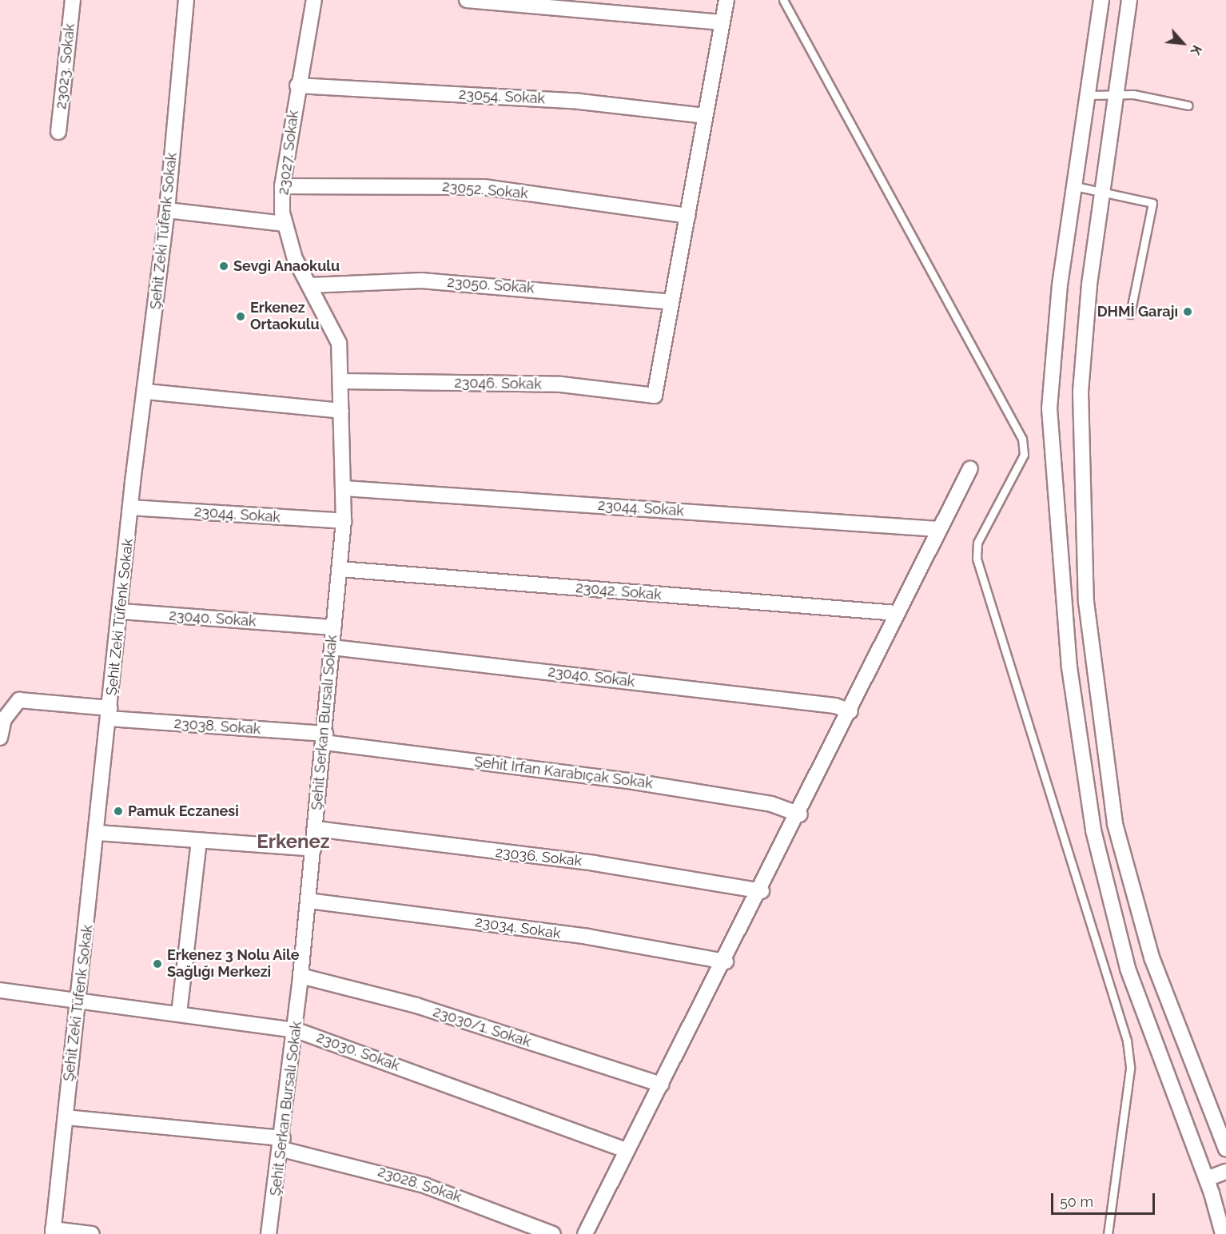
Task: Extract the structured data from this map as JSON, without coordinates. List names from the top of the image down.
{
  "streets": {
    "street": [
      "23023. Sokak",
      "23054. Sokak",
      "23027. Sokak",
      "23052. Sokak",
      "Şehit Zeki Tüfenk Sokak",
      "23050. Sokak",
      "23046. Sokak",
      "23044. Sokak",
      "23042. Sokak",
      "23040. Sokak",
      "Şehit Serkan Bursalı Sokak",
      "23038. Sokak",
      "Şehit İrfan Karabıçak Sokak",
      "23036. Sokak",
      "23034. Sokak",
      "23030/1. Sokak",
      "23030. Sokak",
      "23028. Sokak"
    ]
  },
  "crossings": [
    ["23054. Sokak", "23027. Sokak"],
    ["23027. Sokak", "23052. Sokak"],
    ["23027. Sokak", "23050. Sokak"],
    ["23027. Sokak", "23046. Sokak"],
    ["23027. Sokak", "Şehit Serkan Bursalı Sokak"],
    ["Şehit Zeki Tüfenk Sokak", "23044. Sokak"],
    ["Şehit Zeki Tüfenk Sokak", "23040. Sokak"],
    ["Şehit Zeki Tüfenk Sokak", "23038. Sokak"],
    ["Şehit Zeki Tüfenk Sokak", "23030. Sokak"],
    ["Şehit Zeki Tüfenk Sokak", "23028. Sokak"],
    ["23050. Sokak", "23046. Sokak"],
    ["23046. Sokak", "Şehit Serkan Bursalı Sokak"],
    ["23044. Sokak", "Şehit Serkan Bursalı Sokak"],
    ["23042. Sokak", "Şehit Serkan Bursalı Sokak"],
    ["23040. Sokak", "Şehit Serkan Bursalı Sokak"],
    ["Şehit Serkan Bursalı Sokak", "23038. Sokak"],
    ["Şehit Serkan Bursalı Sokak", "Şehit İrfan Karabıçak Sokak"],
    ["Şehit Serkan Bursalı Sokak", "23036. Sokak"],
    ["Şehit Serkan Bursalı Sokak", "23034. Sokak"],
    ["Şehit Serkan Bursalı Sokak", "23030/1. Sokak"],
    ["Şehit Serkan Bursalı Sokak", "23030. Sokak"],
    ["Şehit Serkan Bursalı Sokak", "23028. Sokak"],
    ["23038. Sokak", "Şehit İrfan Karabıçak Sokak"]
  ],
  "districts": ["Erkenez"],
  "places": [
    "Sevgi Anaokulu",
    "DHMİ Garajı",
    "Erkenez Ortaokulu",
    "Pamuk Eczanesi",
    "Erkenez 3 Nolu Aile Sağlığı Merkezi"
  ],
  "scale_bar": "50 m",
  "north": "bottom right"
}
